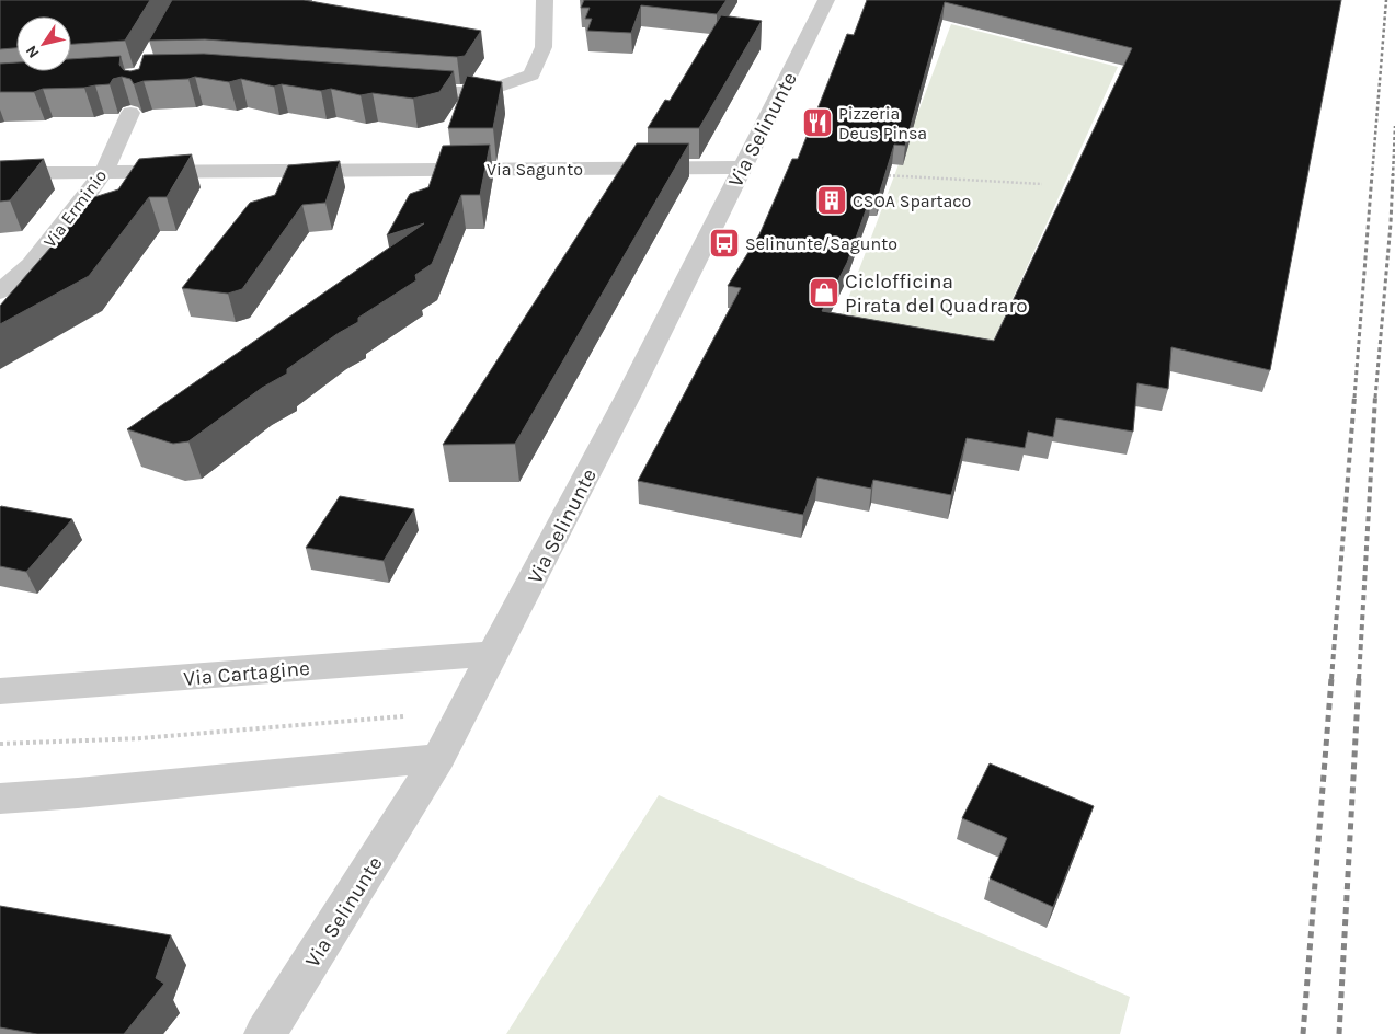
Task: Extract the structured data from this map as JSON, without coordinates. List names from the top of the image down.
{
  "streets": {
    "street": [
      "Via Selinunte",
      "Via Sagunto",
      "Via Erminio",
      "Via Cartagine"
    ]
  },
  "crossings": [
    ["Via Selinunte", "Via Sagunto"],
    ["Via Selinunte", "Via Cartagine"],
    ["Via Sagunto", "Via Erminio"]
  ],
  "places": {
    "restaurant": ["Pizzeria Deus Pinsa"],
    "building": ["CSOA Spartaco"],
    "bus stop": ["Selinunte/Sagunto"],
    "shop": ["Ciclofficina Pirata del Quadraro"]
  },
  "north": "bottom left"
}
